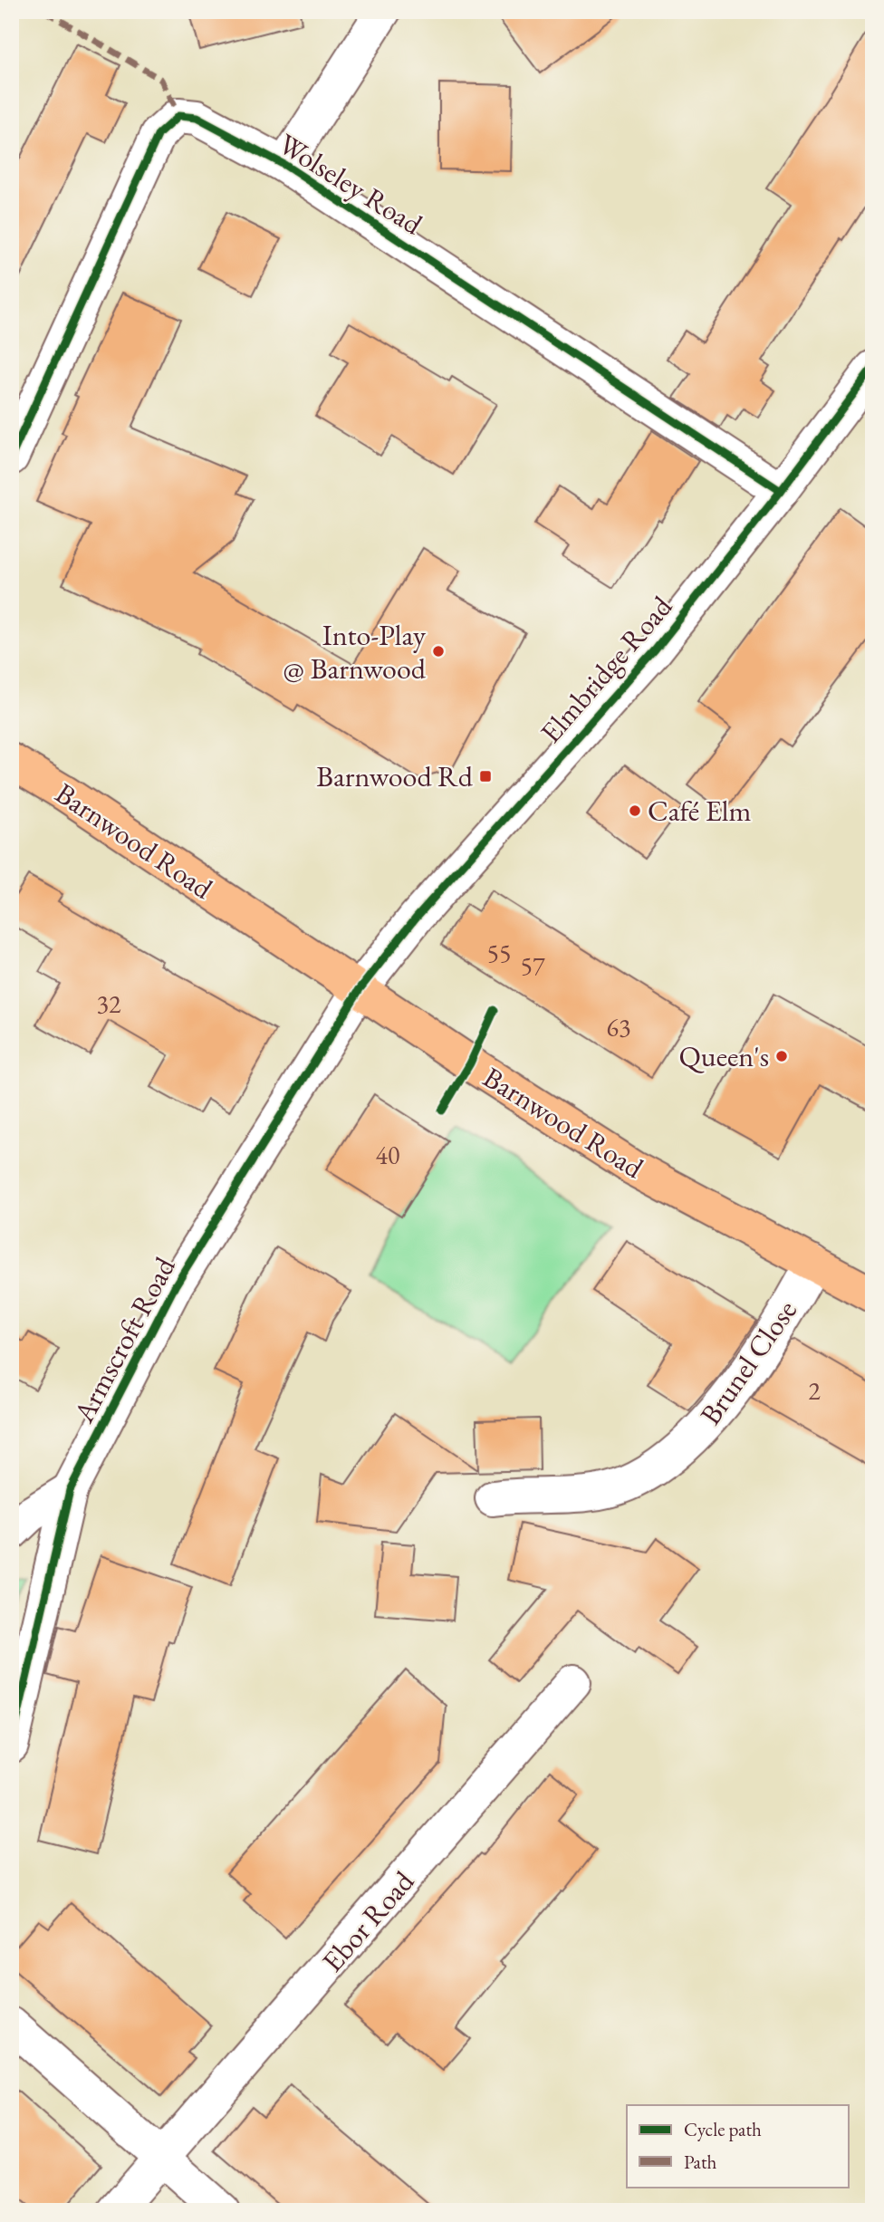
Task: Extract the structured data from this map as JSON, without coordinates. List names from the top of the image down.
{
  "streets": {
    "main road": ["Barnwood Road"],
    "street": [
      "Wolseley Road",
      "Elmbridge Road",
      "Armscroft Road",
      "Brunel Close",
      "Ebor Road"
    ]
  },
  "crossings": [
    ["Wolseley Road", "Elmbridge Road"],
    ["Elmbridge Road", "Barnwood Road"],
    ["Elmbridge Road", "Armscroft Road"],
    ["Barnwood Road", "Armscroft Road"],
    ["Barnwood Road", "Brunel Close"]
  ],
  "places": {
    "other": ["Into-Play @ Barnwood", "Café Elm", "Queen's"],
    "transit": ["Barnwood Rd"]
  },
  "house_numbers": [
    "55",
    "57",
    "32",
    "63",
    "40",
    "2"
  ],
  "legend": ["Cycle path", "Path"]
}
